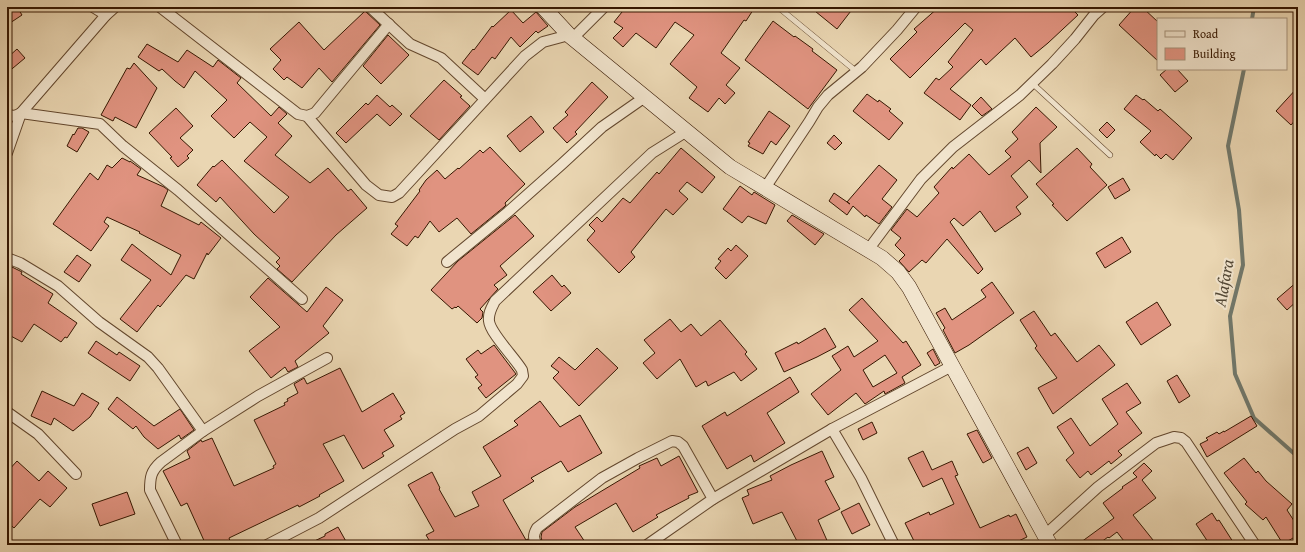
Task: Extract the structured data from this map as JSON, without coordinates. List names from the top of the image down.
{
  "water": ["Alafara"],
  "legend": ["Road", "Building"]
}
